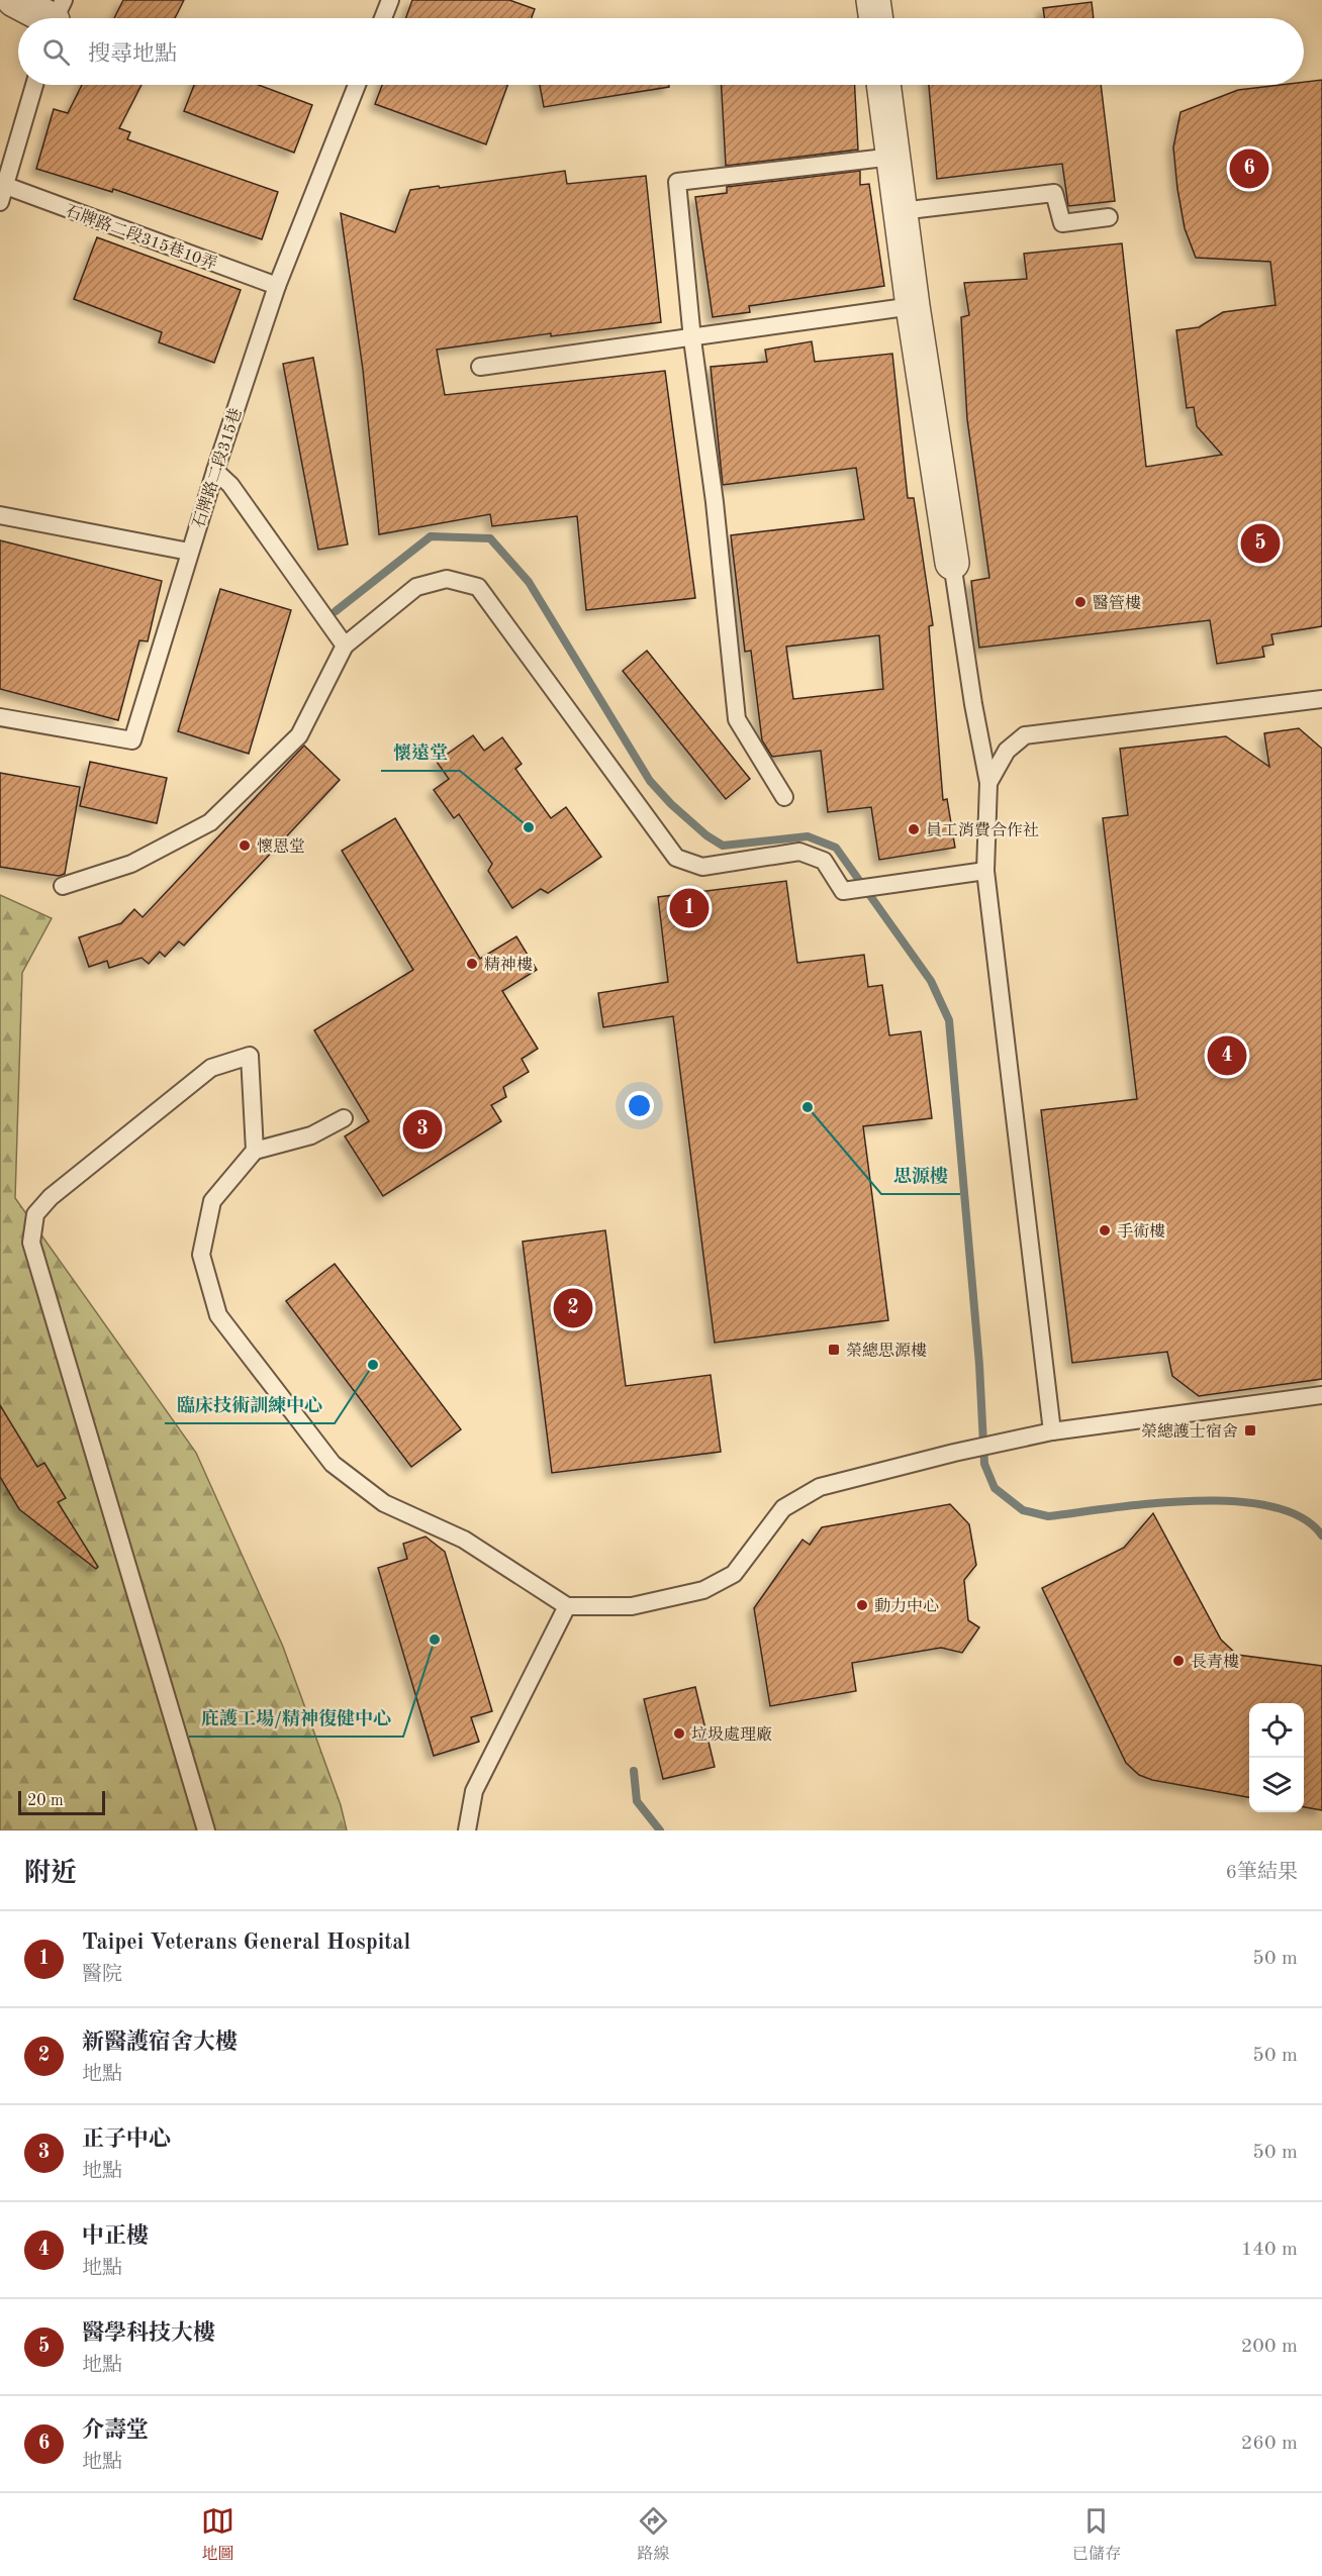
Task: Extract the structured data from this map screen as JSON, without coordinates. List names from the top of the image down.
{
  "streets": {
    "lane": ["石牌路二段315巷10弄", "石牌路二段315巷"]
  },
  "crossings": [
    ["石牌路二段315巷10弄", "石牌路二段315巷"]
  ],
  "places": {
    "other": [
      "醫管樓",
      "懷遠堂",
      "員工消費合作社",
      "懷恩堂",
      "精神樓",
      "思源樓",
      "手術樓",
      "臨床技術訓練中心",
      "動力中心",
      "庇護工場/精神復健中心",
      "長青樓",
      "垃圾處理廠"
    ],
    "transit": ["榮總思源樓", "榮總護士宿舍"]
  },
  "scale_bar": "20 m",
  "page": {
    "search": "搜尋地點",
    "pins": [
      "6",
      "5",
      "1",
      "4",
      "3",
      "2"
    ],
    "scale": "20 m",
    "heading": ["附近", "6筆結果"],
    "list": [
      {
        "mark": "1",
        "name": "Taipei Veterans General Hospital",
        "note": "醫院",
        "value": "50 m"
      },
      {
        "mark": "2",
        "name": "新醫護宿舍大樓",
        "note": "地點",
        "value": "50 m"
      },
      {
        "mark": "3",
        "name": "正子中心",
        "note": "地點",
        "value": "50 m"
      },
      {
        "mark": "4",
        "name": "中正樓",
        "note": "地點",
        "value": "140 m"
      },
      {
        "mark": "5",
        "name": "醫學科技大樓",
        "note": "地點",
        "value": "200 m"
      },
      {
        "mark": "6",
        "name": "介壽堂",
        "note": "地點",
        "value": "260 m"
      }
    ],
    "nav": ["地圖", "路線", "已儲存"]
  }
}
